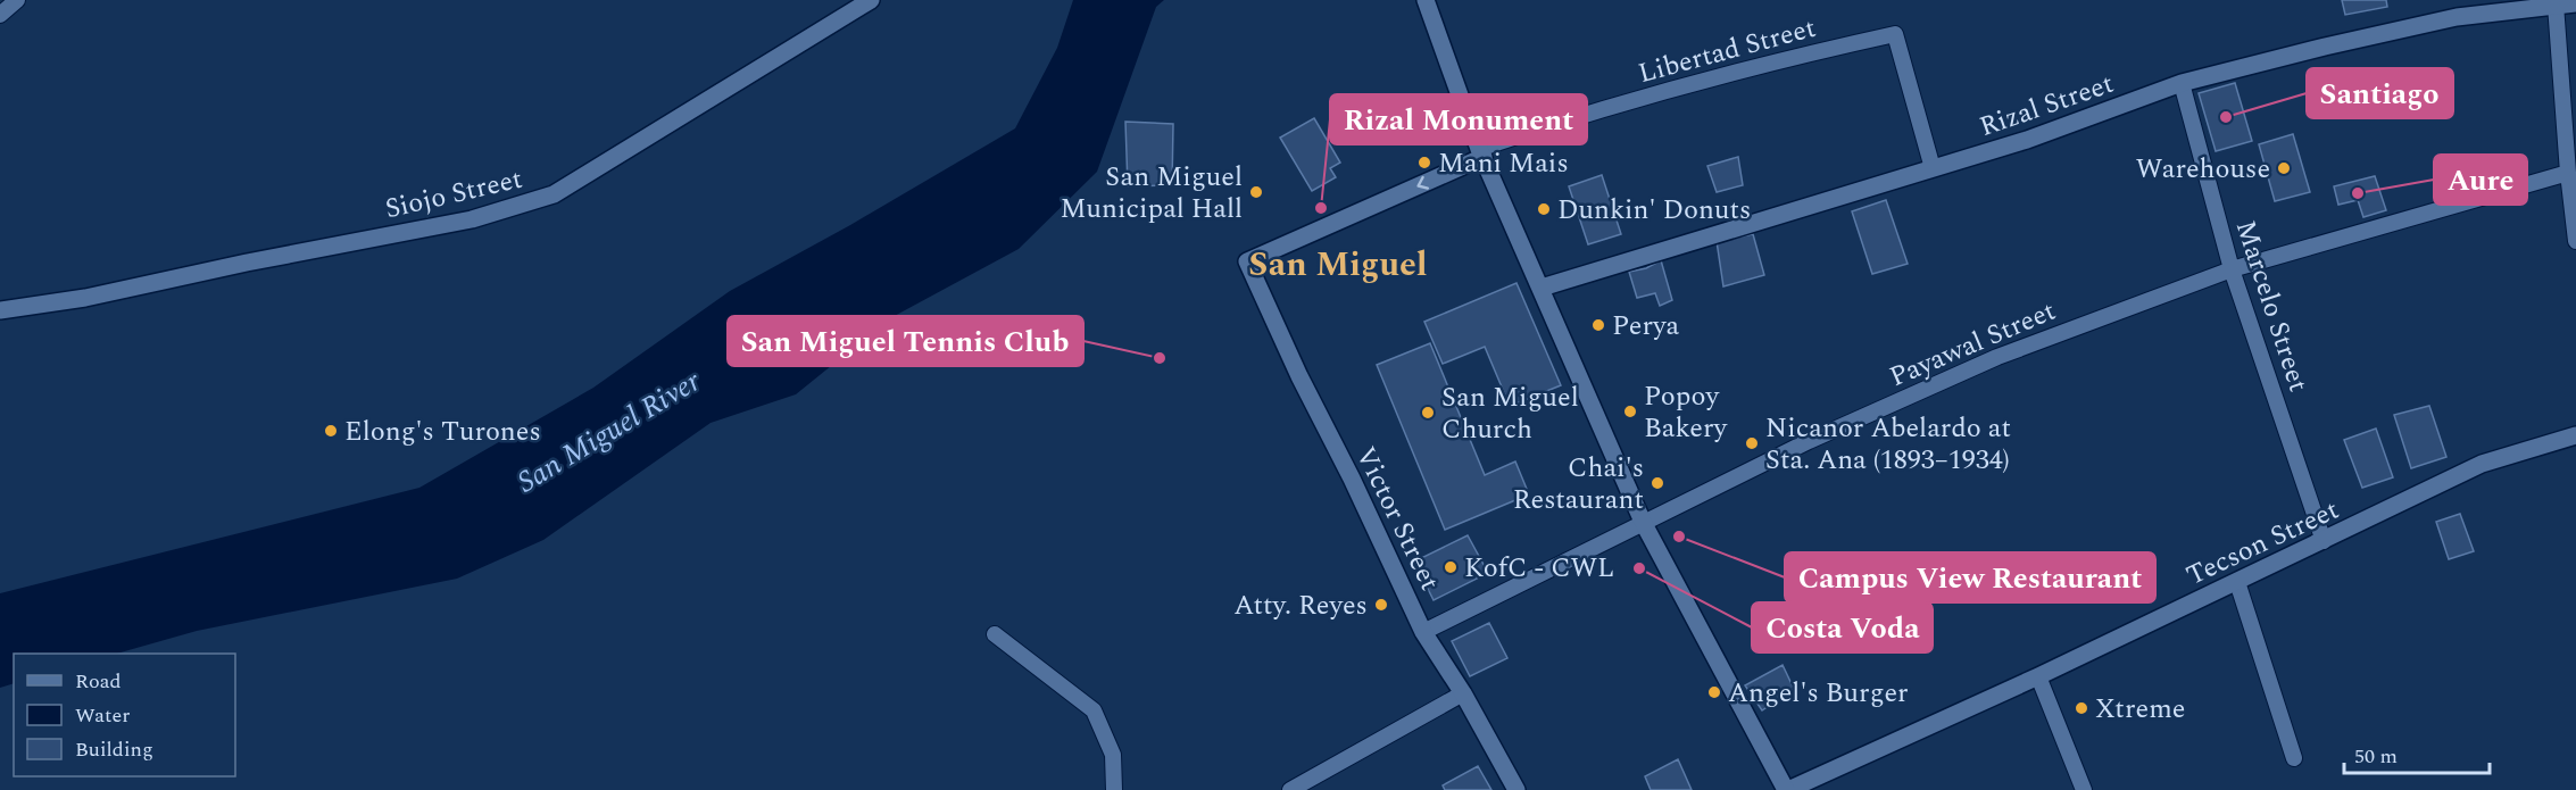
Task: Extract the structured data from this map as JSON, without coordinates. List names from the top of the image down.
{
  "streets": {
    "street": [
      "Libertad Street",
      "Rizal Street",
      "Siojo Street",
      "Marcelo Street",
      "Payawal Street",
      "Victor Street",
      "Tecson Street"
    ]
  },
  "crossings": [
    ["Libertad Street", "Rizal Street"],
    ["Libertad Street", "Victor Street"],
    ["Rizal Street", "Marcelo Street"],
    ["Marcelo Street", "Payawal Street"],
    ["Marcelo Street", "Tecson Street"],
    ["Payawal Street", "Victor Street"]
  ],
  "districts": ["San Miguel"],
  "water": ["San Miguel River"],
  "places": [
    "Santiago",
    "Mani Mais",
    "Warehouse",
    "San Miguel Municipal Hall",
    "Aure",
    "Rizal Monument",
    "Dunkin' Donuts",
    "Perya",
    "San Miguel Tennis Club",
    "Popoy Bakery",
    "San Miguel Church",
    "Elong's Turones",
    "Nicanor Abelardo at Sta. Ana (1893–1934)",
    "Chai's Restaurant",
    "Campus View Restaurant",
    "KofC - CWL",
    "Costa Voda",
    "Atty. Reyes",
    "Angel's Burger",
    "Xtreme"
  ],
  "legend": ["Road", "Water", "Building"],
  "scale_bar": "50 m"
}
